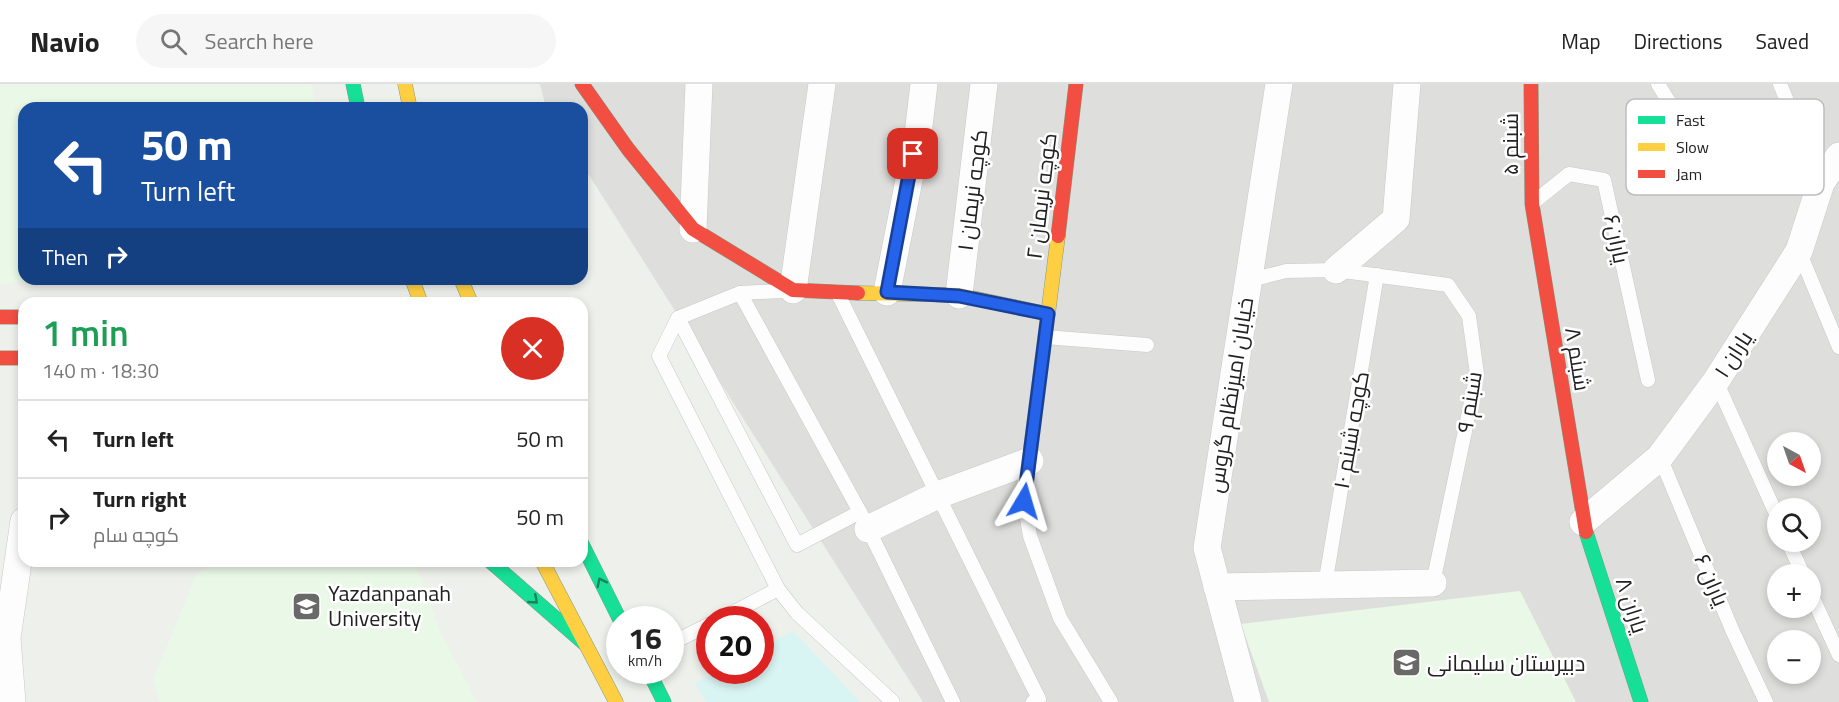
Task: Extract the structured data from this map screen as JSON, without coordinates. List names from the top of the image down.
{
  "streets": {
    "street": [
      "شبنم ۵",
      "کوچه نریمان ۱",
      "کوچه نریمان ۲",
      "یاران ۱",
      "شبنم ۸",
      "خیابان امیرنظام گروس",
      "یاران ۸"
    ],
    "lane": [
      "یاران۶",
      "شبنم ۹",
      "کوچه شبنم ۱۰",
      "یاران ۶"
    ]
  },
  "crossings": [
    ["شبنم ۵", "یاران۶"],
    ["شبنم ۵", "شبنم ۸"],
    ["یاران۶", "شبنم ۸"],
    ["یاران ۱", "شبنم ۸"],
    ["یاران ۱", "یاران ۶"],
    ["یاران ۱", "یاران ۸"],
    ["شبنم ۸", "یاران ۸"],
    ["خیابان امیرنظام گروس", "شبنم ۹"],
    ["شبنم ۹", "کوچه شبنم ۱۰"]
  ],
  "places": {
    "school or university": ["Yazdanpanah University", "دبیرستان سلیمانی"]
  },
  "legend": ["Fast", "Slow", "Jam"],
  "north": "bottom right",
  "page": {
    "header": "Navio",
    "search": "Search here",
    "nav": ["Map", "Directions", "Saved"],
    "turn": ["50 m", "Turn left"],
    "then": "Then",
    "heading": ["1 min", "140 m · 18:30"],
    "list": [
      {
        "name": "Turn left",
        "value": "50 m"
      },
      {
        "name": "Turn right",
        "note": "کوچه سام",
        "value": "50 m"
      }
    ],
    "map_buttons": ["+", "−"],
    "speed": "16 km/h",
    "limit": "20"
  }
}
